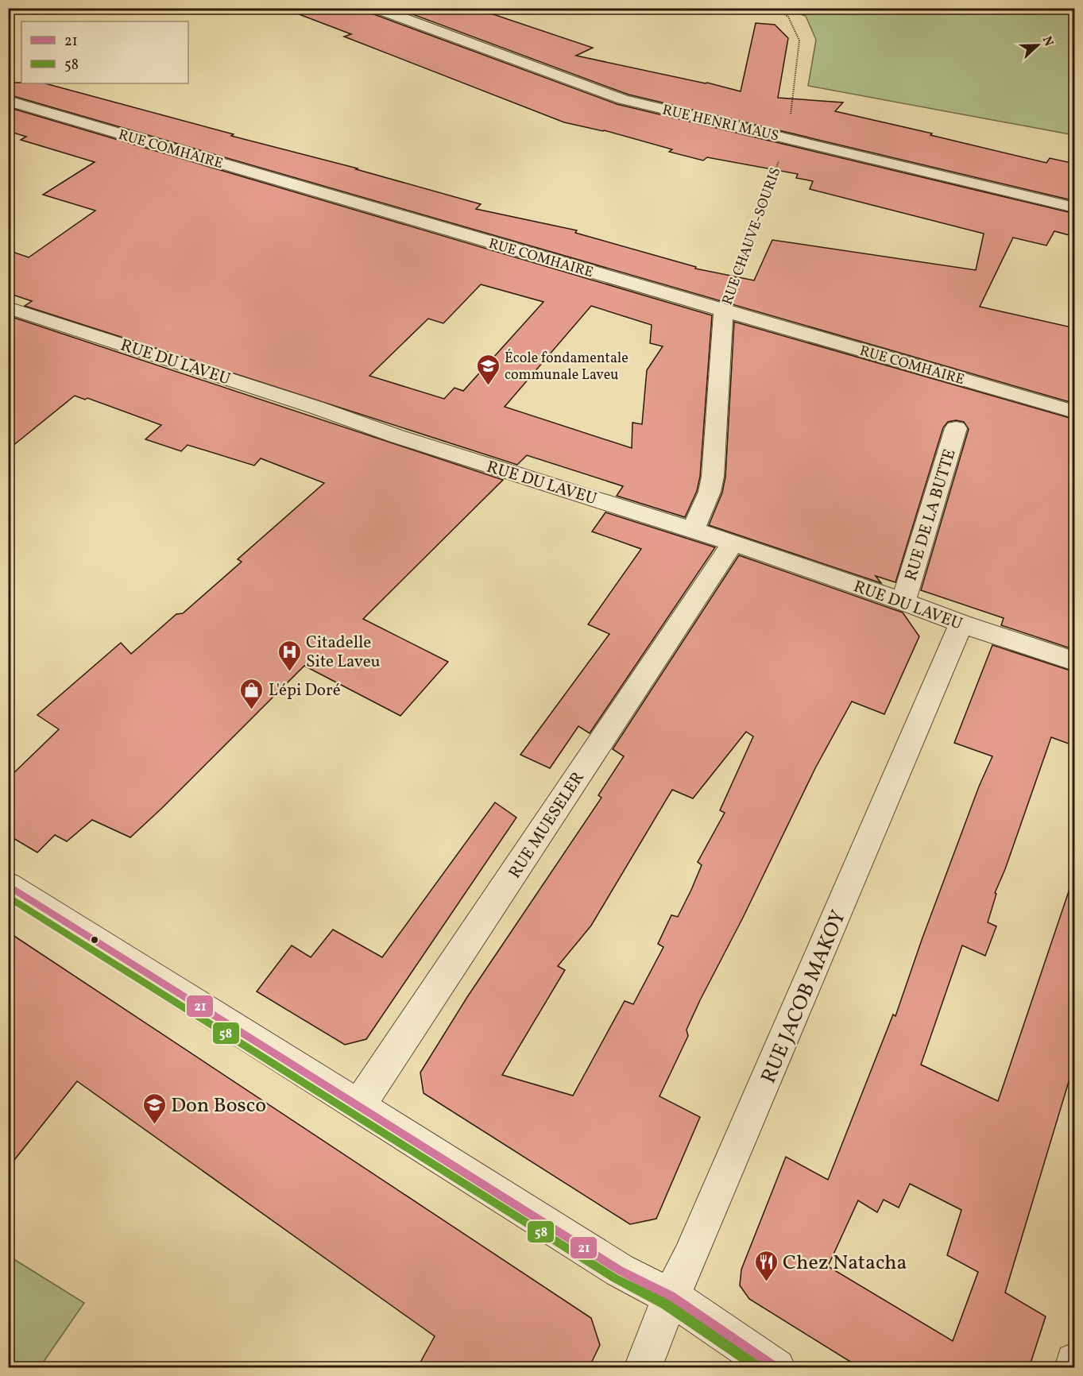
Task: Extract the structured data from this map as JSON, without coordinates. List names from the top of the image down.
{
  "streets": {
    "street": [
      "RUE HENRI MAUS",
      "RUE COMHAIRE",
      "RUE CHAUVE-SOURIS",
      "RUE DU LAVEU",
      "RUE DE LA BUTTE",
      "RUE MUESELER",
      "RUE JACOB MAKOY"
    ]
  },
  "crossings": [
    ["RUE HENRI MAUS", "RUE CHAUVE-SOURIS"],
    ["RUE COMHAIRE", "RUE CHAUVE-SOURIS"],
    ["RUE CHAUVE-SOURIS", "RUE DU LAVEU"],
    ["RUE DU LAVEU", "RUE DE LA BUTTE"],
    ["RUE DU LAVEU", "RUE MUESELER"],
    ["RUE DU LAVEU", "RUE JACOB MAKOY"]
  ],
  "places": {
    "school or university": ["École fondamentale communale Laveu", "Don Bosco"],
    "hospital": ["Citadelle Site Laveu"],
    "shop": ["L'épi Doré"],
    "restaurant": ["Chez Natacha"]
  },
  "lines": ["transit line 21", "transit line 58"],
  "legend": ["21", "58"],
  "north": "right"
}
